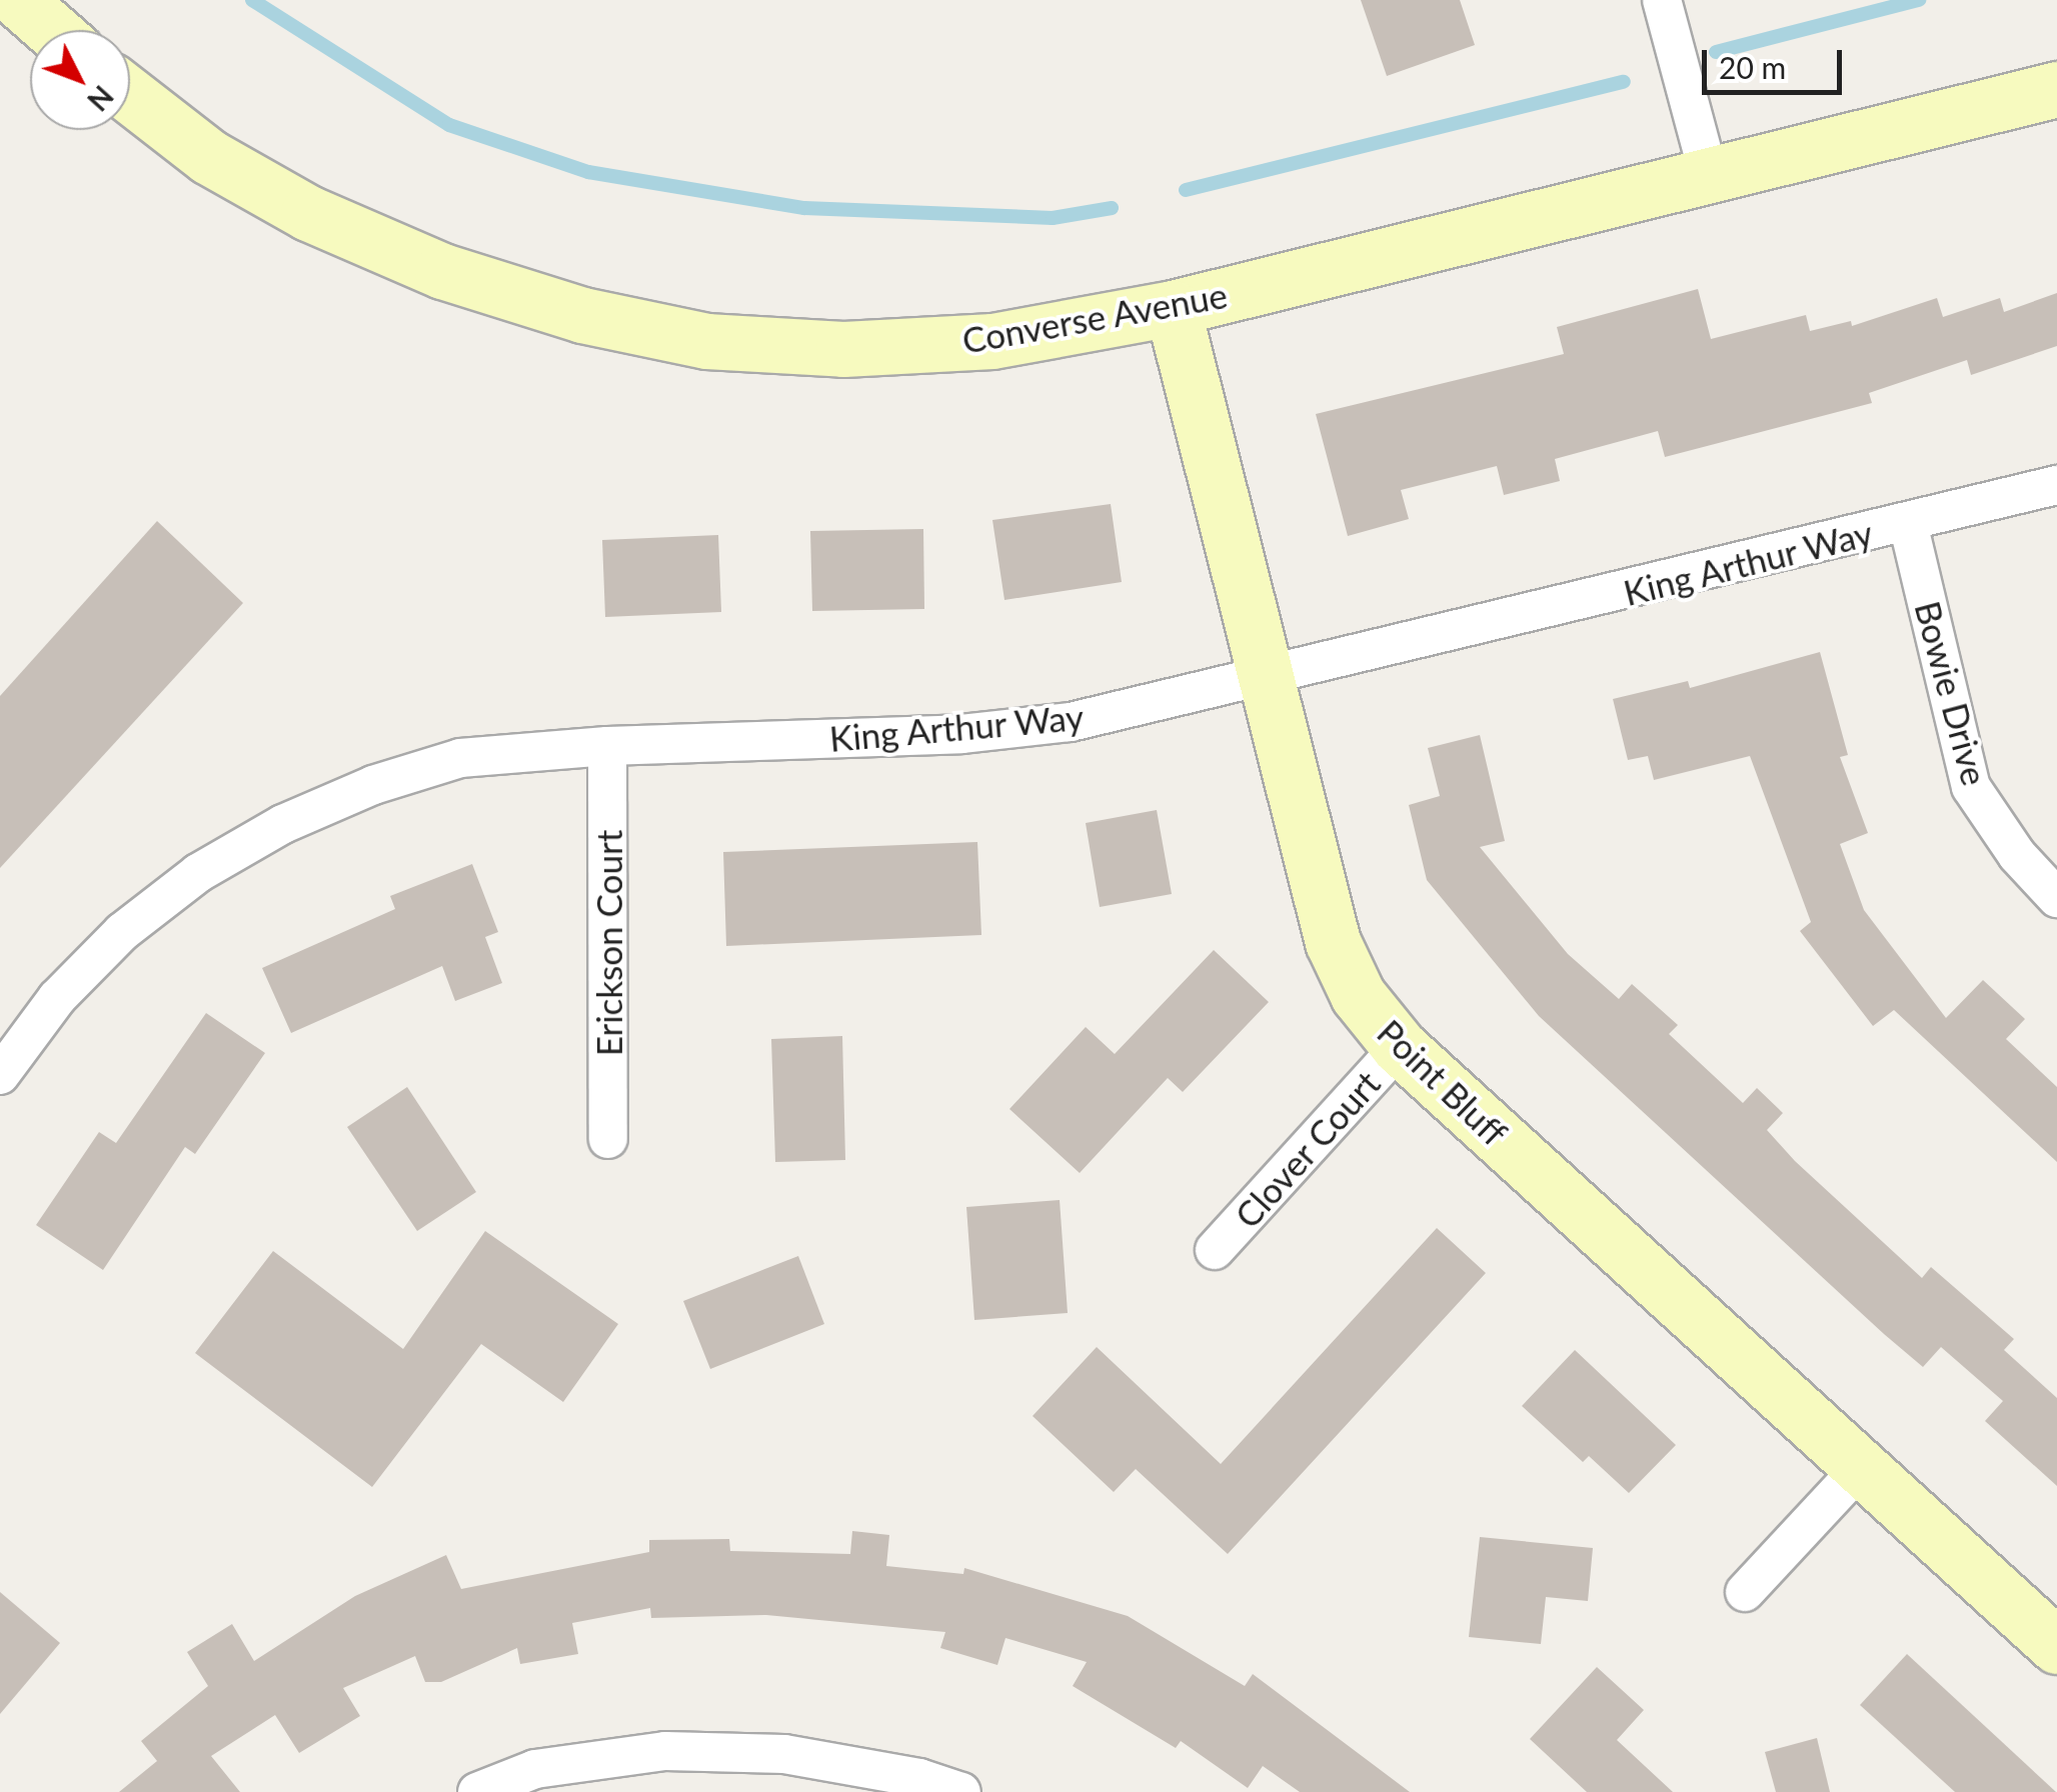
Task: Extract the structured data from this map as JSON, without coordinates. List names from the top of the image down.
{
  "streets": {
    "main road": ["Converse Avenue", "Point Bluff"],
    "street": [
      "King Arthur Way",
      "Bowie Drive",
      "Erickson Court",
      "Clover Court"
    ]
  },
  "crossings": [
    ["Converse Avenue", "Point Bluff"],
    ["King Arthur Way", "Bowie Drive"],
    ["King Arthur Way", "Erickson Court"],
    ["King Arthur Way", "Point Bluff"],
    ["Point Bluff", "Clover Court"]
  ],
  "scale_bar": "20 m",
  "north": "bottom right"
}
